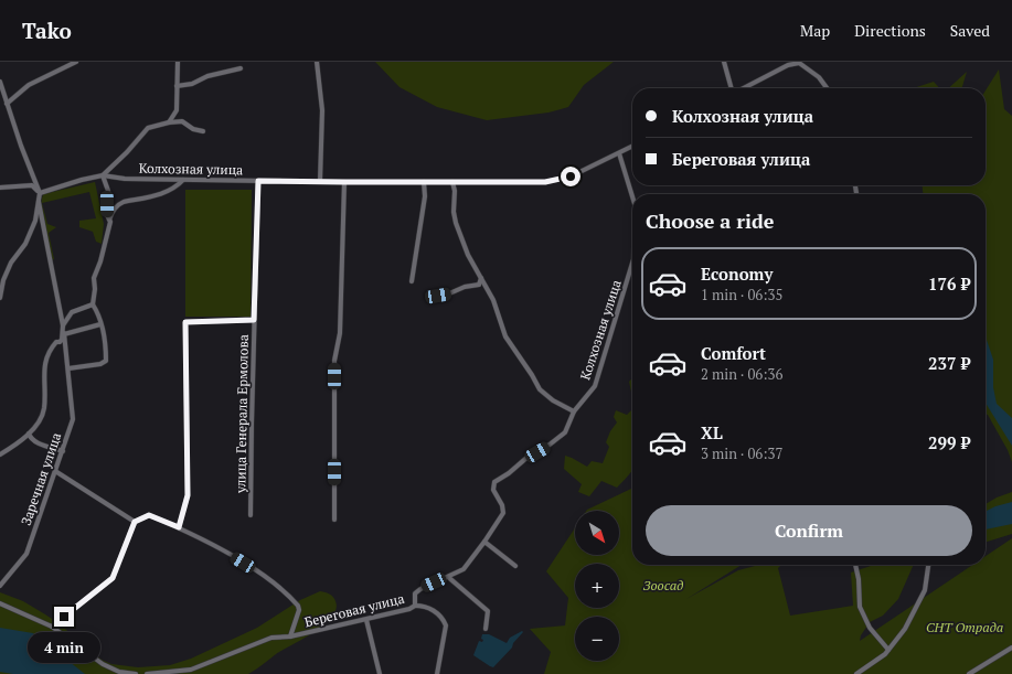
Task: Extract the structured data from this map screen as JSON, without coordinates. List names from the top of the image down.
{
  "streets": {
    "street": [
      "Колхозная улица",
      "улица Генерала Ермолова",
      "Заречная улица",
      "Береговая улица"
    ]
  },
  "crossings": [
    ["Колхозная улица", "улица Генерала Ермолова"],
    ["Колхозная улица", "Заречная улица"],
    ["Колхозная улица", "Береговая улица"]
  ],
  "parks": ["Зоосад", "СНТ Отрада"],
  "north": "bottom right",
  "page": {
    "header": "Tako",
    "nav": ["Map", "Directions", "Saved"],
    "banner": ["Колхозная улица", "Береговая улица"],
    "heading": "Choose a ride",
    "list": [
      {
        "name": "Economy",
        "note": "1 min · 06:35",
        "value": "176 ₽"
      },
      {
        "name": "Comfort",
        "note": "2 min · 06:36",
        "value": "237 ₽"
      },
      {
        "name": "XL",
        "note": "3 min · 06:37",
        "value": "299 ₽"
      }
    ],
    "buttons": "Confirm",
    "map_buttons": ["+", "−"],
    "bubble": "4 min"
  }
}
